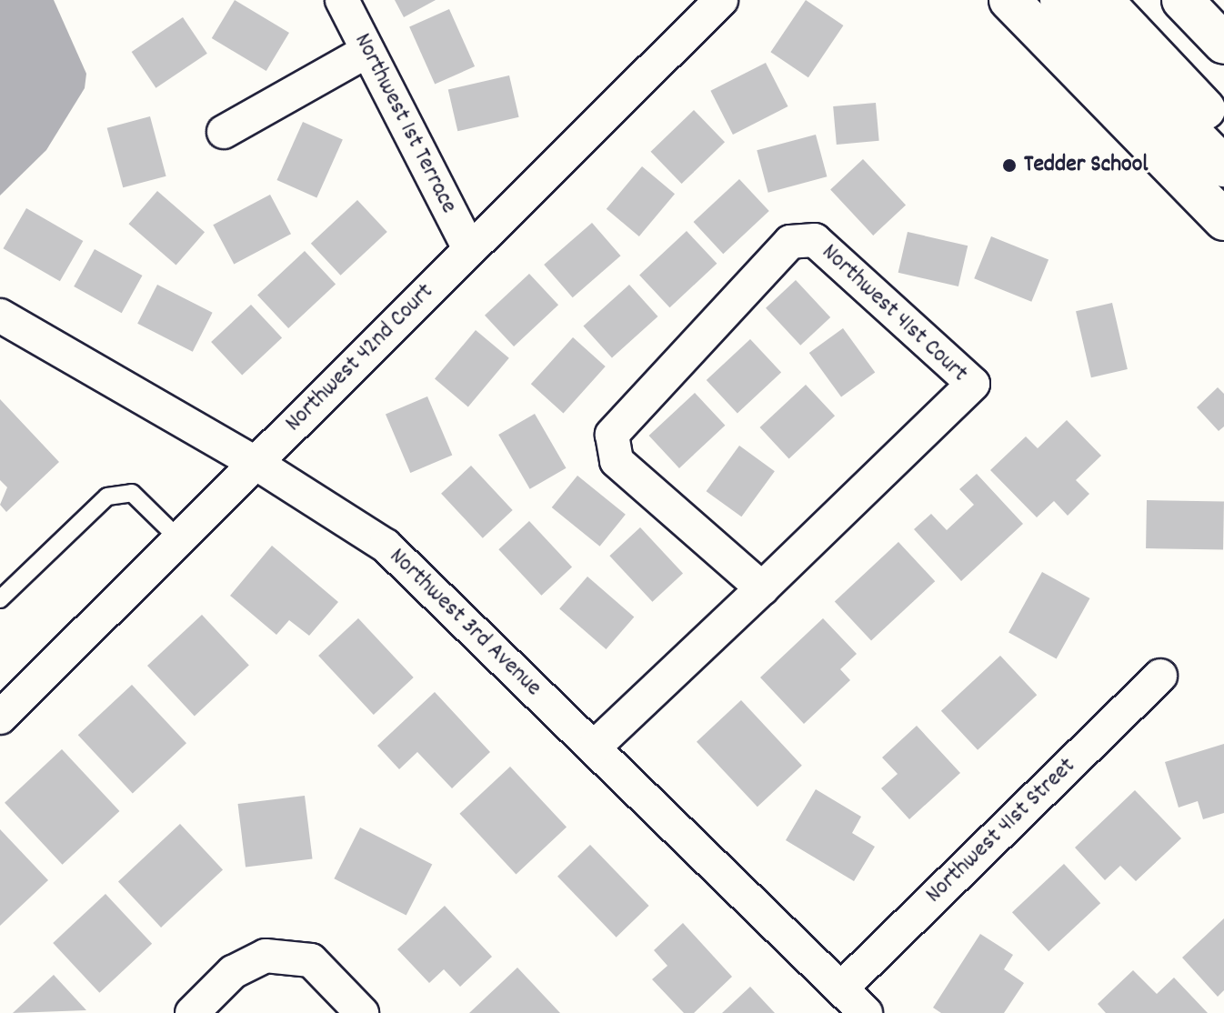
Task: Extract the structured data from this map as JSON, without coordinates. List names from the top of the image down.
{
  "streets": {
    "street": [
      "Northwest 1st Terrace",
      "Northwest 41st Court",
      "Northwest 42nd Court",
      "Northwest 3rd Avenue",
      "Northwest 41st Street"
    ]
  },
  "crossings": [
    ["Northwest 1st Terrace", "Northwest 42nd Court"],
    ["Northwest 41st Court", "Northwest 3rd Avenue"],
    ["Northwest 42nd Court", "Northwest 3rd Avenue"],
    ["Northwest 3rd Avenue", "Northwest 41st Street"]
  ],
  "places": ["Tedder School"]
}
